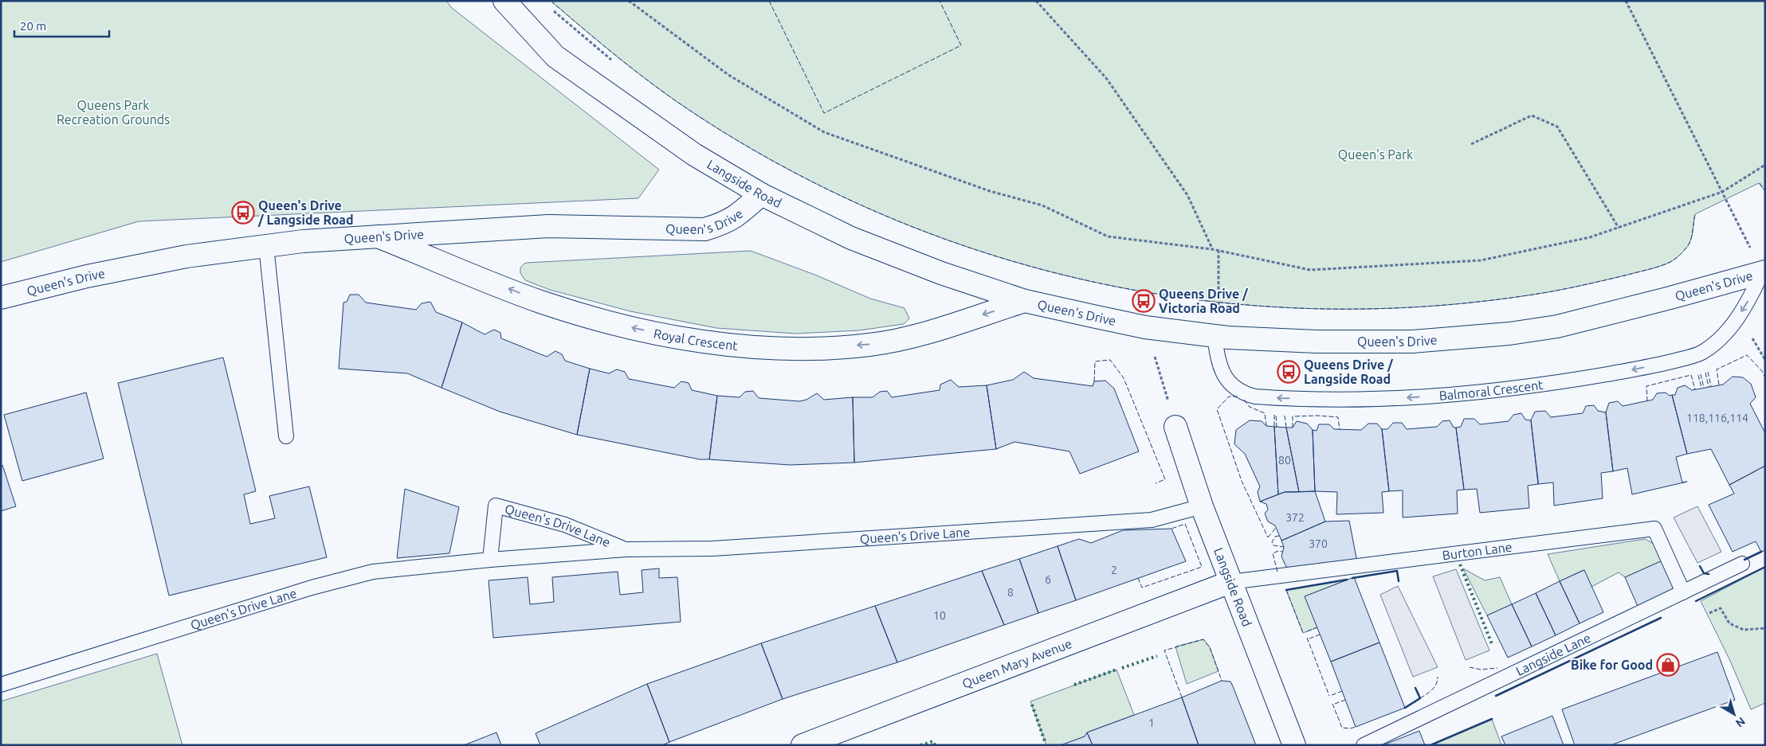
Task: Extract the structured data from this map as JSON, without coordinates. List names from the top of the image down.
{
  "streets": {
    "street": [
      "Langside Road",
      "Queen's Drive",
      "Royal Crescent",
      "Queen Mary Avenue"
    ],
    "lane": [
      "Balmoral Crescent",
      "Queen's Drive Lane",
      "Burton Lane",
      "Langside Lane"
    ]
  },
  "crossings": [
    ["Langside Road", "Queen's Drive"],
    ["Langside Road", "Royal Crescent"],
    ["Langside Road", "Queen's Drive Lane"],
    ["Langside Road", "Burton Lane"],
    ["Langside Road", "Queen Mary Avenue"],
    ["Queen's Drive", "Royal Crescent"],
    ["Queen's Drive", "Balmoral Crescent"],
    ["Burton Lane", "Langside Lane"],
    ["Burton Lane", "Queen Mary Avenue"]
  ],
  "one_way": ["Royal Crescent", "Balmoral Crescent"],
  "parks": ["Queens Park Recreation Grounds", "Queen's Park"],
  "places": {
    "bus stop": ["Queen's Drive / Langside Road", "Queens Drive / Victoria Road", "Queens Drive / Langside Road"],
    "shop": ["Bike for Good"]
  },
  "house_numbers": [
    "118,116,114",
    "80",
    "372",
    "370",
    "2",
    "6",
    "8",
    "10",
    "1"
  ],
  "scale_bar": "20 m",
  "north": "bottom right"
}
